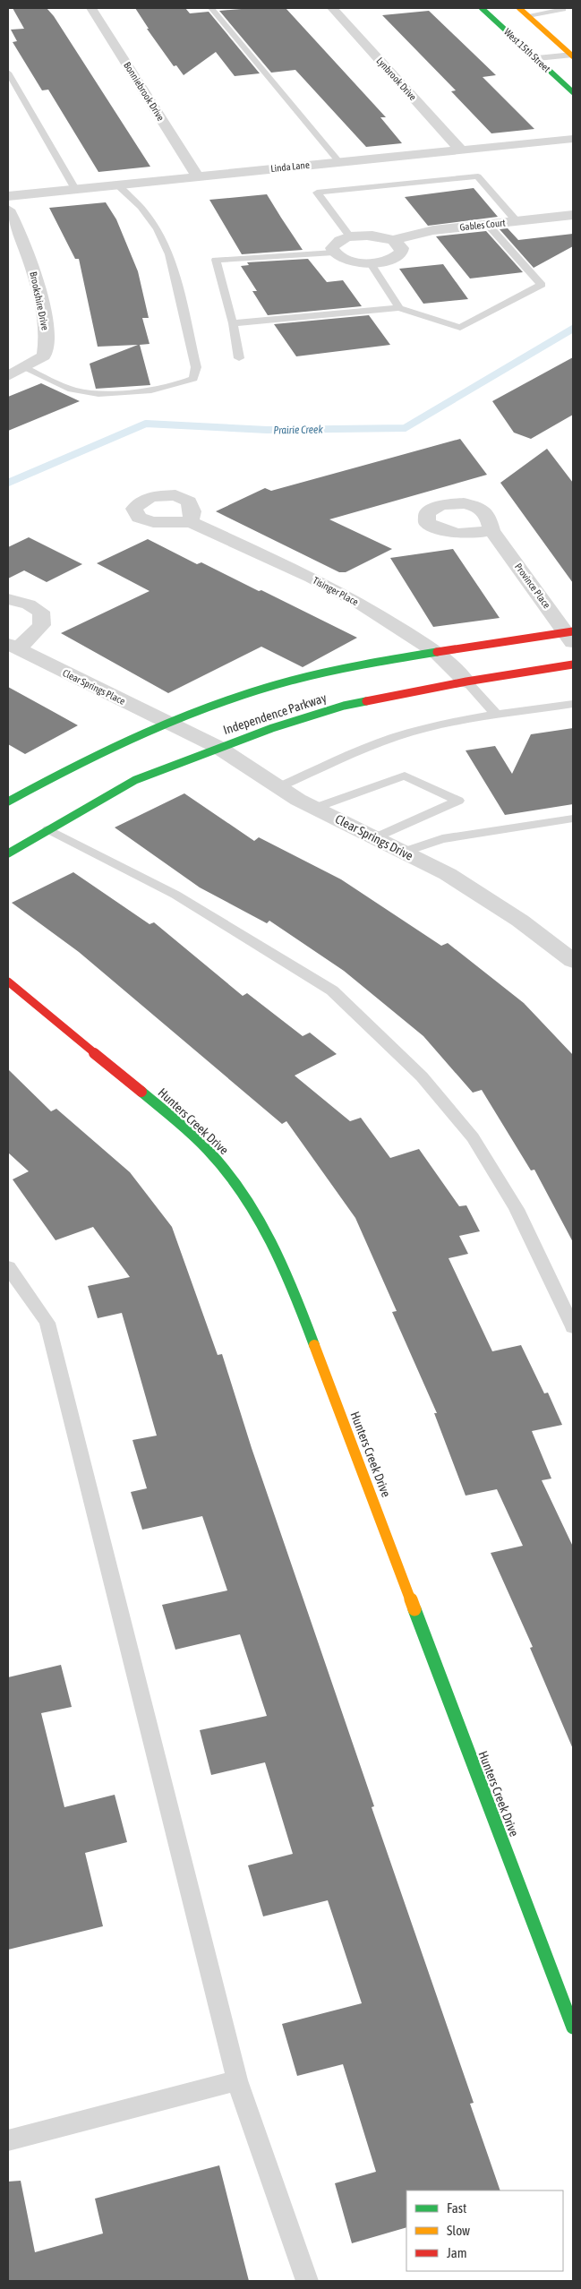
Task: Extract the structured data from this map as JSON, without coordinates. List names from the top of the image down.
{
  "streets": {
    "main road": ["West 15th Street", "Independence Parkway", "Hunters Creek Drive"],
    "street": [
      "Lynbrook Drive",
      "Bonniebrook Drive",
      "Linda Lane",
      "Gables Court",
      "Brookshire Drive",
      "Province Place",
      "Tisinger Place",
      "Clear Springs Place",
      "Clear Springs Drive"
    ]
  },
  "crossings": [
    ["Lynbrook Drive", "Linda Lane"],
    ["Bonniebrook Drive", "Linda Lane"],
    ["Province Place", "Independence Parkway"],
    ["Tisinger Place", "Independence Parkway"],
    ["Clear Springs Place", "Independence Parkway"],
    ["Clear Springs Place", "Clear Springs Drive"],
    ["Independence Parkway", "Clear Springs Drive"]
  ],
  "water": ["Prairie Creek"],
  "legend": ["Fast", "Slow", "Jam"]
}
